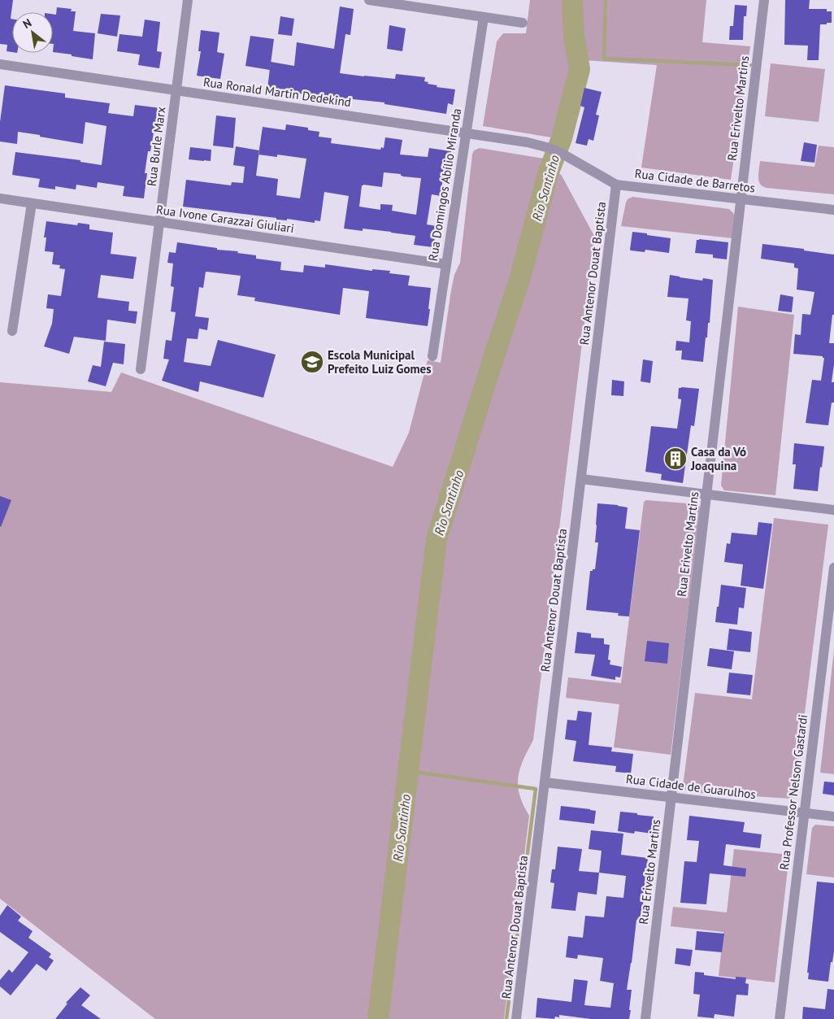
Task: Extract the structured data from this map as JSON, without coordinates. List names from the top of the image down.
{
  "streets": {
    "street": [
      "Rua Ronald Martin Dedekind",
      "Rua Erivelto Martins",
      "Rua Burle Marx",
      "Rua Cidade de Barretos",
      "Rua Domingos Abílio Miranda",
      "Rua Ivone Carazzai Giuliari",
      "Rua Antenor Douat Baptista",
      "Rua Cidade de Guarulhos",
      "Rua Professor Nelson Gastardi"
    ]
  },
  "crossings": [
    ["Rua Ronald Martin Dedekind", "Rua Burle Marx"],
    ["Rua Ronald Martin Dedekind", "Rua Cidade de Barretos"],
    ["Rua Ronald Martin Dedekind", "Rua Domingos Abílio Miranda"],
    ["Rua Erivelto Martins", "Rua Cidade de Barretos"],
    ["Rua Erivelto Martins", "Rua Cidade de Guarulhos"],
    ["Rua Burle Marx", "Rua Ivone Carazzai Giuliari"],
    ["Rua Cidade de Barretos", "Rua Antenor Douat Baptista"],
    ["Rua Domingos Abílio Miranda", "Rua Ivone Carazzai Giuliari"],
    ["Rua Antenor Douat Baptista", "Rua Cidade de Guarulhos"],
    ["Rua Cidade de Guarulhos", "Rua Professor Nelson Gastardi"]
  ],
  "water": ["Rio Santinho"],
  "places": {
    "school or university": ["Escola Municipal Prefeito Luiz Gomes"],
    "building": ["Casa da Vó Joaquina"]
  },
  "north": "top left"
}
